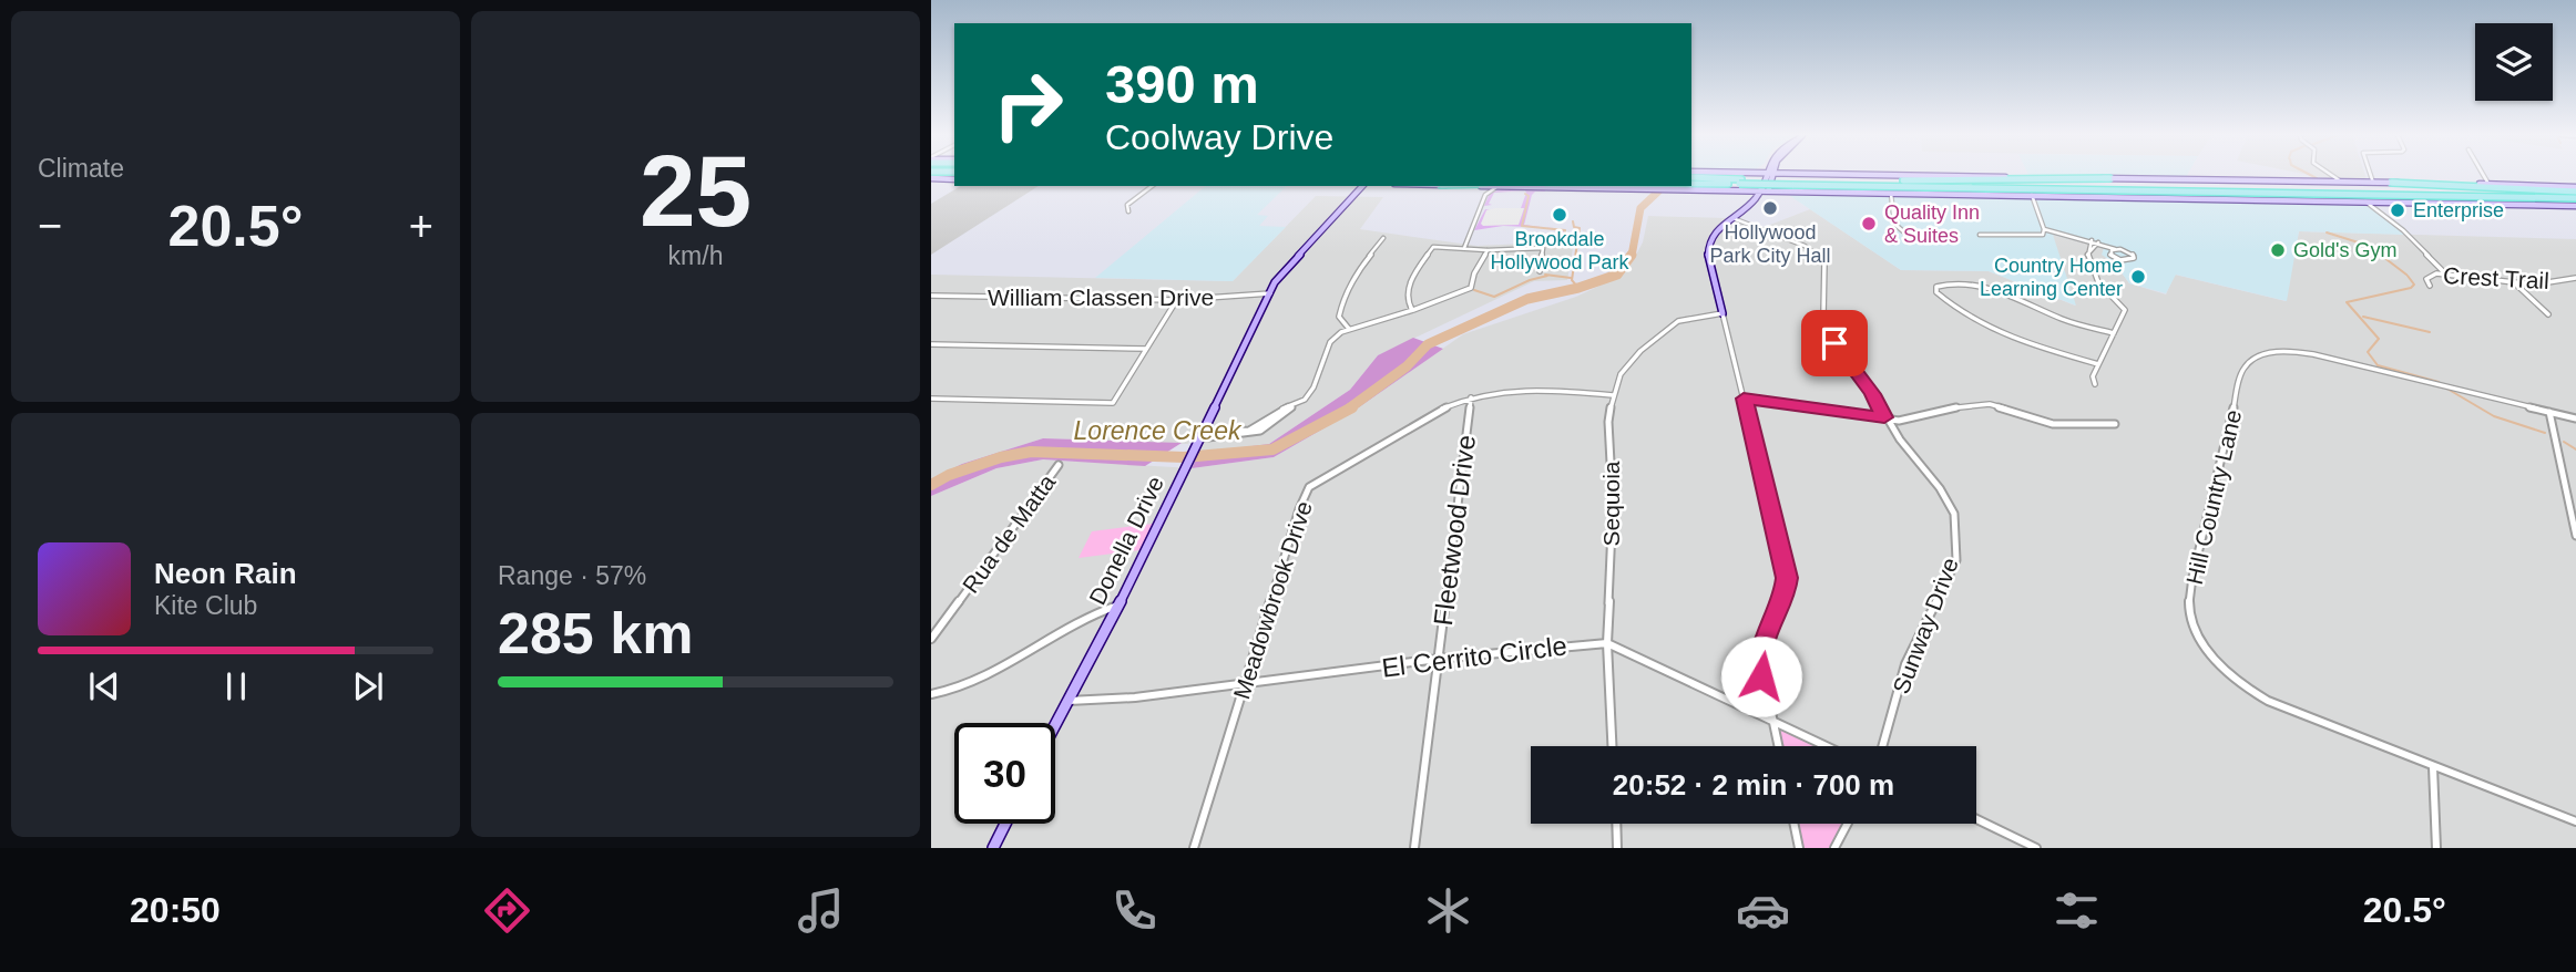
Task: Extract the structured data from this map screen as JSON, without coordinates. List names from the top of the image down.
{
  "streets": {
    "main road": ["Donella Drive"],
    "street": [
      "Crest Trail",
      "William Classen Drive",
      "Hill Country Lane",
      "Sequoia",
      "Fleetwood Drive",
      "Rua de Matta",
      "Meadowbrook Drive",
      "Sunway Drive",
      "El Cerrito Circle"
    ]
  },
  "crossings": [
    ["William Classen Drive", "Donella Drive"],
    ["Sequoia", "Meadowbrook Drive"],
    ["Sequoia", "El Cerrito Circle"],
    ["Fleetwood Drive", "Meadowbrook Drive"],
    ["Fleetwood Drive", "El Cerrito Circle"],
    ["Donella Drive", "El Cerrito Circle"],
    ["Meadowbrook Drive", "El Cerrito Circle"]
  ],
  "water": ["Lorence Creek"],
  "places": [
    "Hollywood Park City Hall",
    "Enterprise",
    "Brookdale Hollywood Park",
    "Quality Inn & Suites",
    "Gold's Gym",
    "Country Home Learning Center"
  ],
  "page": {
    "tile": [
      "Climate",
      ["25", "km/h"],
      ["Range · 57%", "285 km"]
    ],
    "turn": ["390 m", "Coolway Drive"],
    "heat": ["−", "20.5°", "+"],
    "song": ["Neon Rain", "Kite Club"],
    "limit": "30",
    "trip": "20:52 · 2 min · 700 m",
    "tabs": ["20:50", "20.5°"]
  }
}
